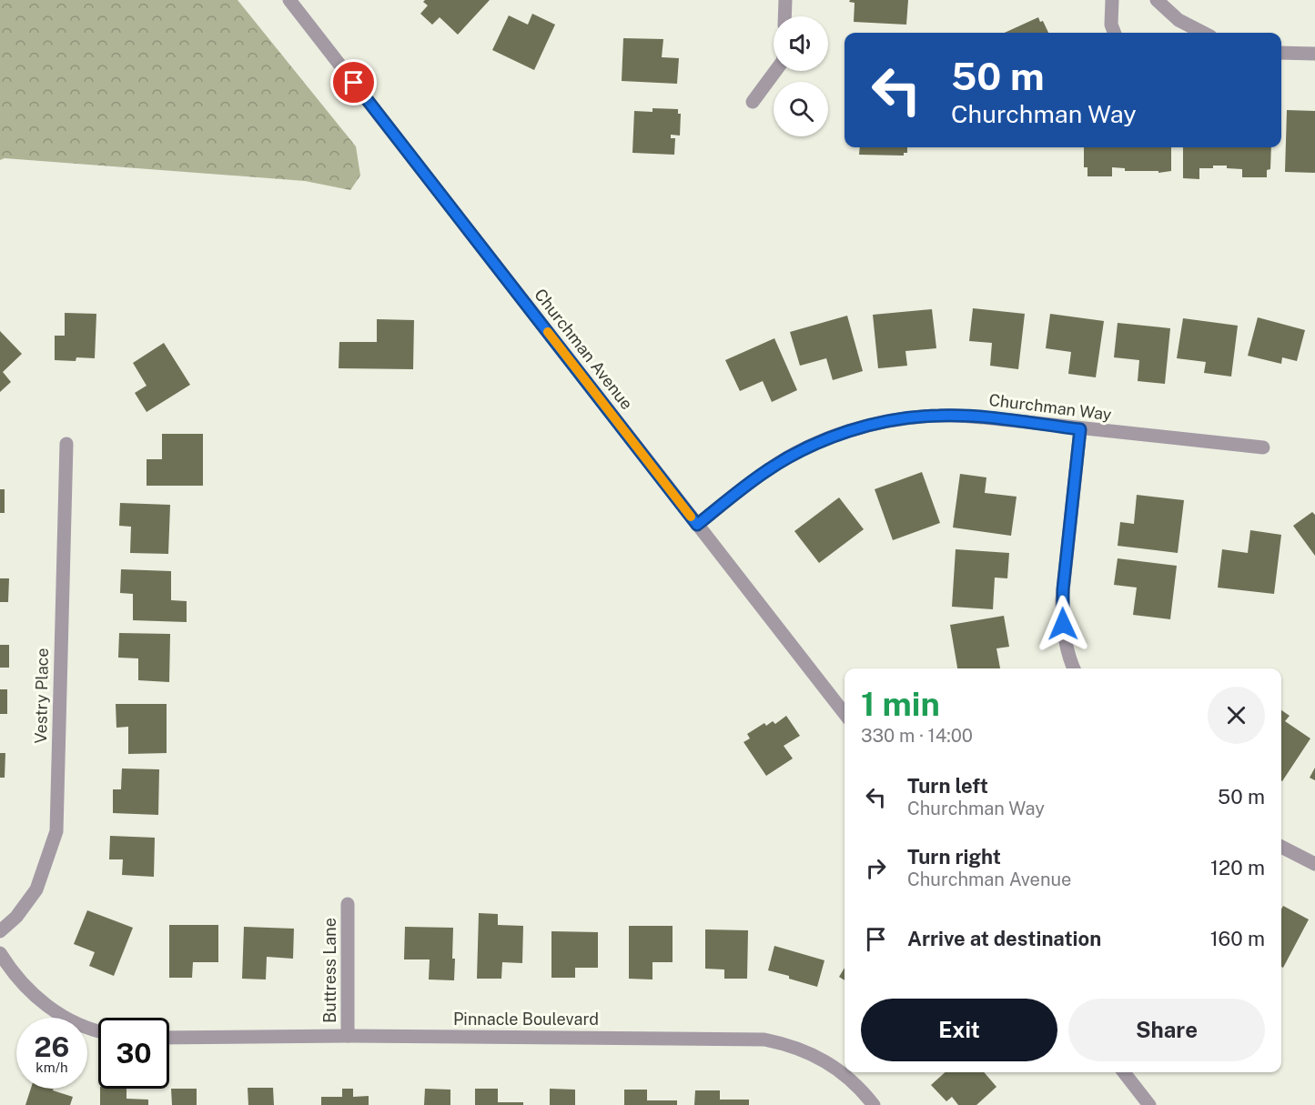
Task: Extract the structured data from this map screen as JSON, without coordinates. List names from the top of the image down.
{
  "streets": {
    "street": [
      "Churchman Avenue",
      "Churchman Way",
      "Vestry Place",
      "Buttress Lane",
      "Pinnacle Boulevard"
    ]
  },
  "crossings": [
    ["Churchman Avenue", "Churchman Way"],
    ["Buttress Lane", "Pinnacle Boulevard"]
  ],
  "page": {
    "turn": ["50 m", "Churchman Way"],
    "heading": ["1 min", "330 m · 14:00"],
    "list": [
      {
        "name": "Turn left",
        "note": "Churchman Way",
        "value": "50 m"
      },
      {
        "name": "Turn right",
        "note": "Churchman Avenue",
        "value": "120 m"
      },
      {
        "name": "Arrive at destination",
        "value": "160 m"
      }
    ],
    "buttons": ["Exit", "Share"],
    "speed": "26 km/h",
    "limit": "30"
  }
}
